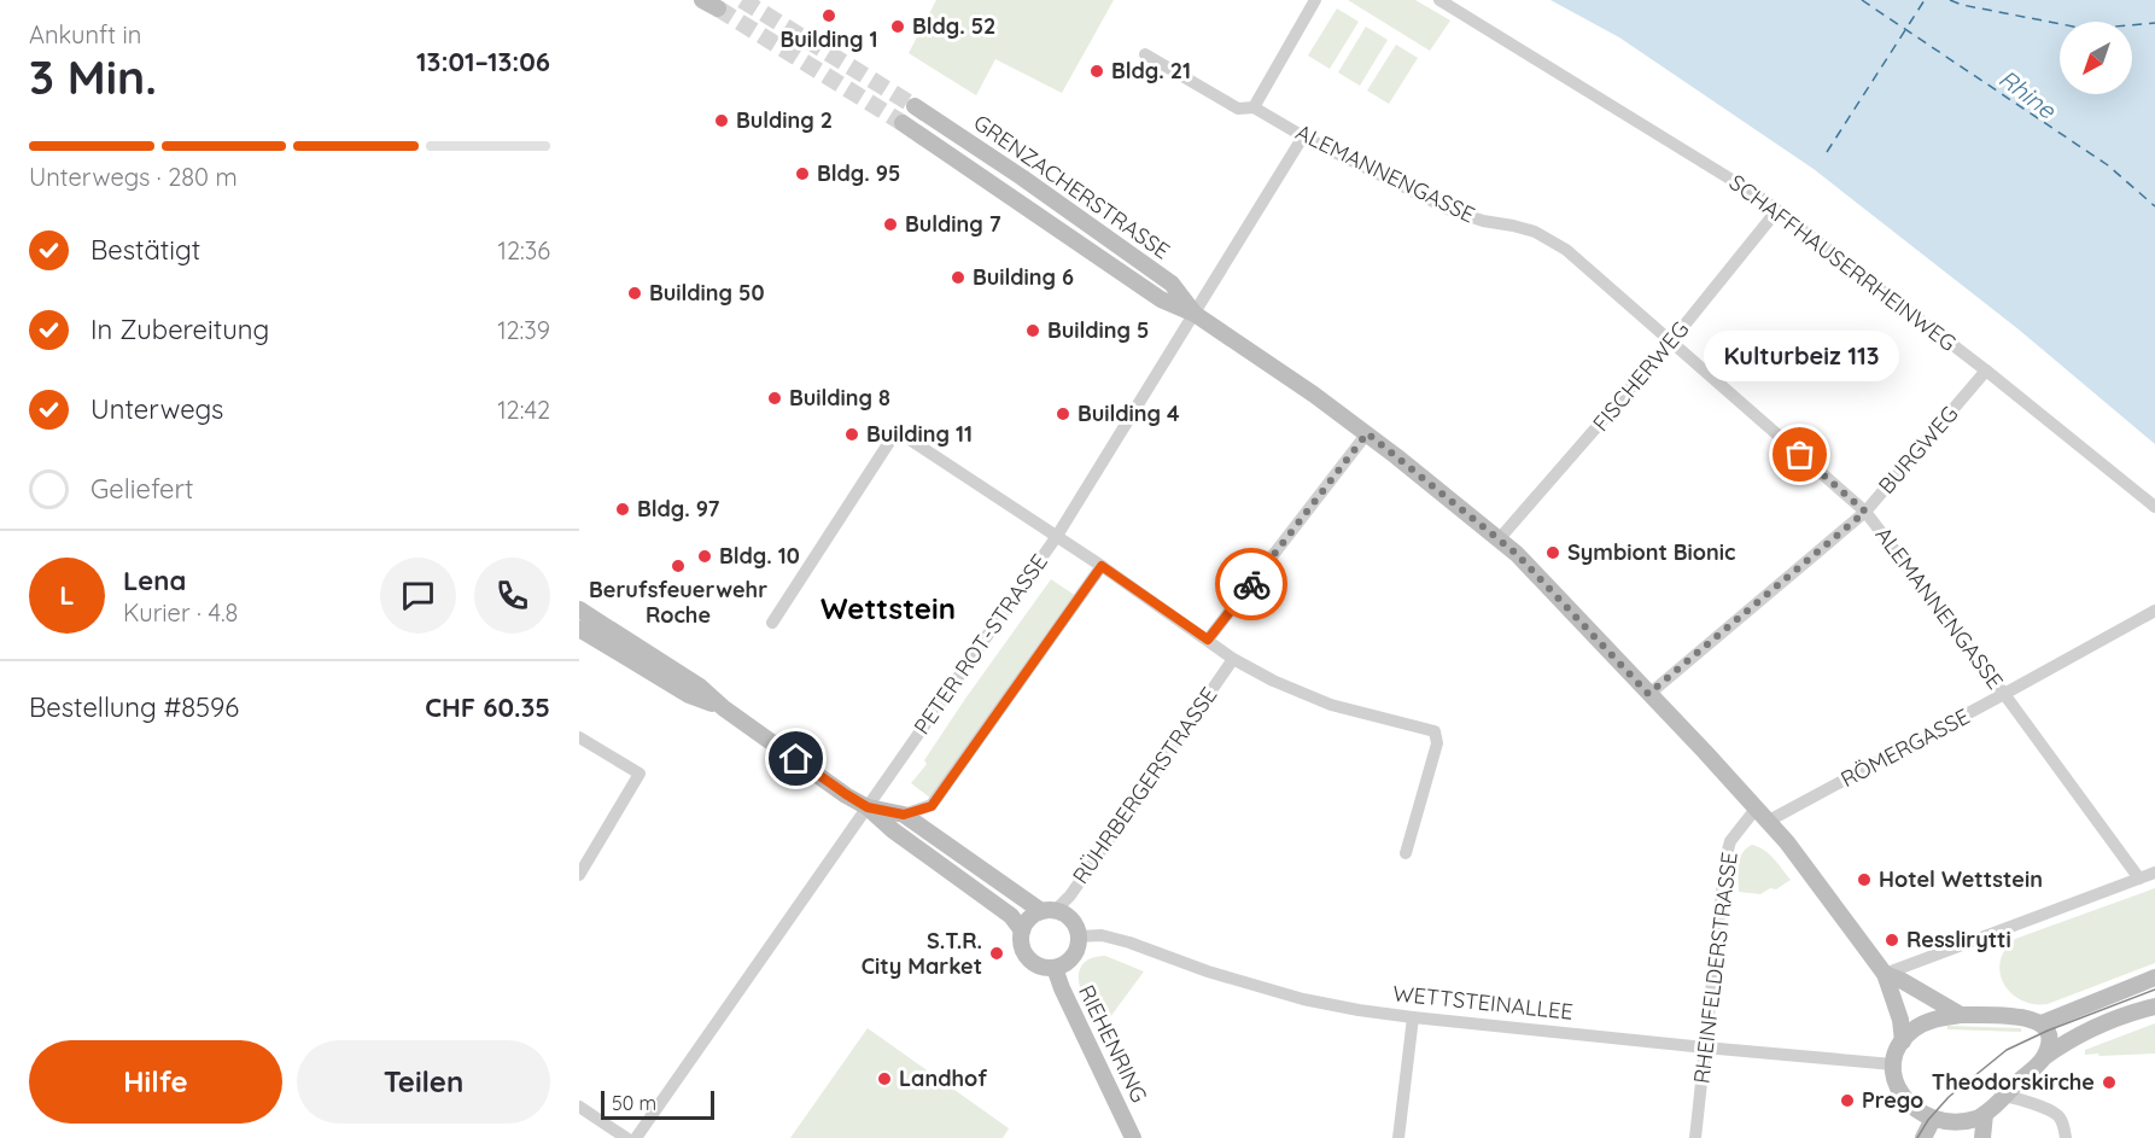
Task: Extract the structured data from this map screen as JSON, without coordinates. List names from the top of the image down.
{
  "streets": {
    "main road": ["GRENZACHERSTRASSE", "RIEHENRING"],
    "street": [
      "ALEMANNENGASSE",
      "SCHAFFHAUSERRHEINWEG",
      "FISCHERWEG",
      "BURGWEG",
      "PETER ROT-STRASSE",
      "RÖMERGASSE",
      "RÜHRBERGERSTRASSE",
      "RHEINFELDERSTRASSE",
      "WETTSTEINALLEE"
    ]
  },
  "crossings": [
    ["ALEMANNENGASSE", "FISCHERWEG"],
    ["ALEMANNENGASSE", "BURGWEG"],
    ["ALEMANNENGASSE", "PETER ROT-STRASSE"],
    ["ALEMANNENGASSE", "RÖMERGASSE"],
    ["GRENZACHERSTRASSE", "FISCHERWEG"],
    ["GRENZACHERSTRASSE", "BURGWEG"],
    ["GRENZACHERSTRASSE", "PETER ROT-STRASSE"],
    ["GRENZACHERSTRASSE", "RÖMERGASSE"],
    ["GRENZACHERSTRASSE", "RHEINFELDERSTRASSE"],
    ["GRENZACHERSTRASSE", "WETTSTEINALLEE"],
    ["SCHAFFHAUSERRHEINWEG", "FISCHERWEG"],
    ["SCHAFFHAUSERRHEINWEG", "BURGWEG"],
    ["RÜHRBERGERSTRASSE", "WETTSTEINALLEE"],
    ["RÜHRBERGERSTRASSE", "RIEHENRING"],
    ["RHEINFELDERSTRASSE", "WETTSTEINALLEE"],
    ["WETTSTEINALLEE", "RIEHENRING"]
  ],
  "districts": ["Wettstein"],
  "water": ["Rhine"],
  "places": [
    "Building 1",
    "Bldg. 52",
    "Bldg. 21",
    "Bulding 2",
    "Bldg. 95",
    "Bulding 7",
    "Building 6",
    "Building 50",
    "Building 5",
    "Building 8",
    "Building 4",
    "Building 11",
    "Kulturbeiz 113",
    "Bldg. 97",
    "Symbiont Bionic",
    "Bldg. 10",
    "Berufsfeuerwehr Roche",
    "Hotel Wettstein",
    "Resslirytti",
    "S.T.R. City Market",
    "Landhof",
    "Theodorskirche",
    "Prego"
  ],
  "scale_bar": "50 m",
  "north": "bottom left",
  "page": {
    "heading": ["3 Min.", "Ankunft in", "13:01–13:06"],
    "panel": [
      "Lena",
      "Kurier · 4.8",
      "Bestellung #8596",
      "CHF 60.35"
    ],
    "bar": "Unterwegs · 280 m",
    "list": [
      ["Bestätigt", "12:36"],
      ["In Zubereitung", "12:39"],
      ["Unterwegs", "12:42"],
      "Geliefert"
    ],
    "bubble": "Kulturbeiz 113",
    "round": "L",
    "buttons": ["Hilfe", "Teilen"],
    "scale": "50 m"
  }
}
